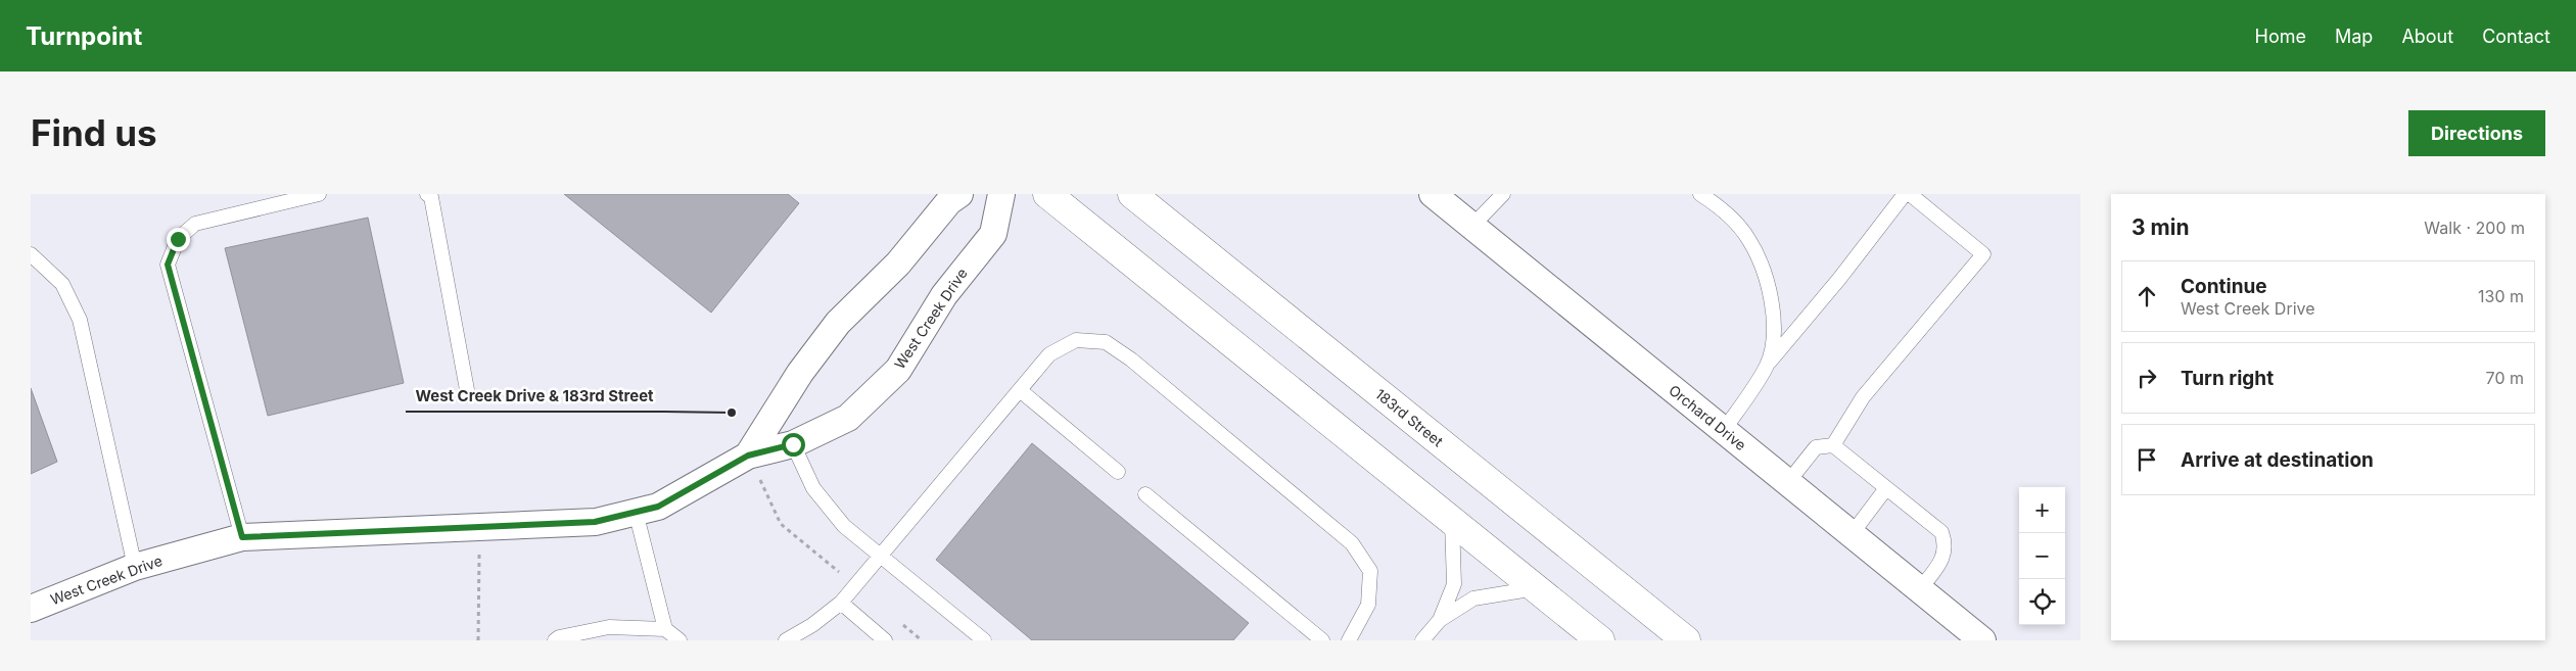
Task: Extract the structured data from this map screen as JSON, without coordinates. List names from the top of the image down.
{
  "streets": {
    "street": ["West Creek Drive", "183rd Street", "Orchard Drive"]
  },
  "places": ["West Creek Drive & 183rd Street"],
  "page": {
    "header": "Turnpoint",
    "nav": [
      "Home",
      "Map",
      "About",
      "Contact"
    ],
    "buttons": "Directions",
    "title": "Find us",
    "heading": ["3 min", "Walk · 200 m"],
    "list": [
      ["Continue", "West Creek Drive", "130 m"],
      ["Turn right", "70 m"],
      "Arrive at destination"
    ],
    "map_buttons": ["+", "−"]
  }
}
